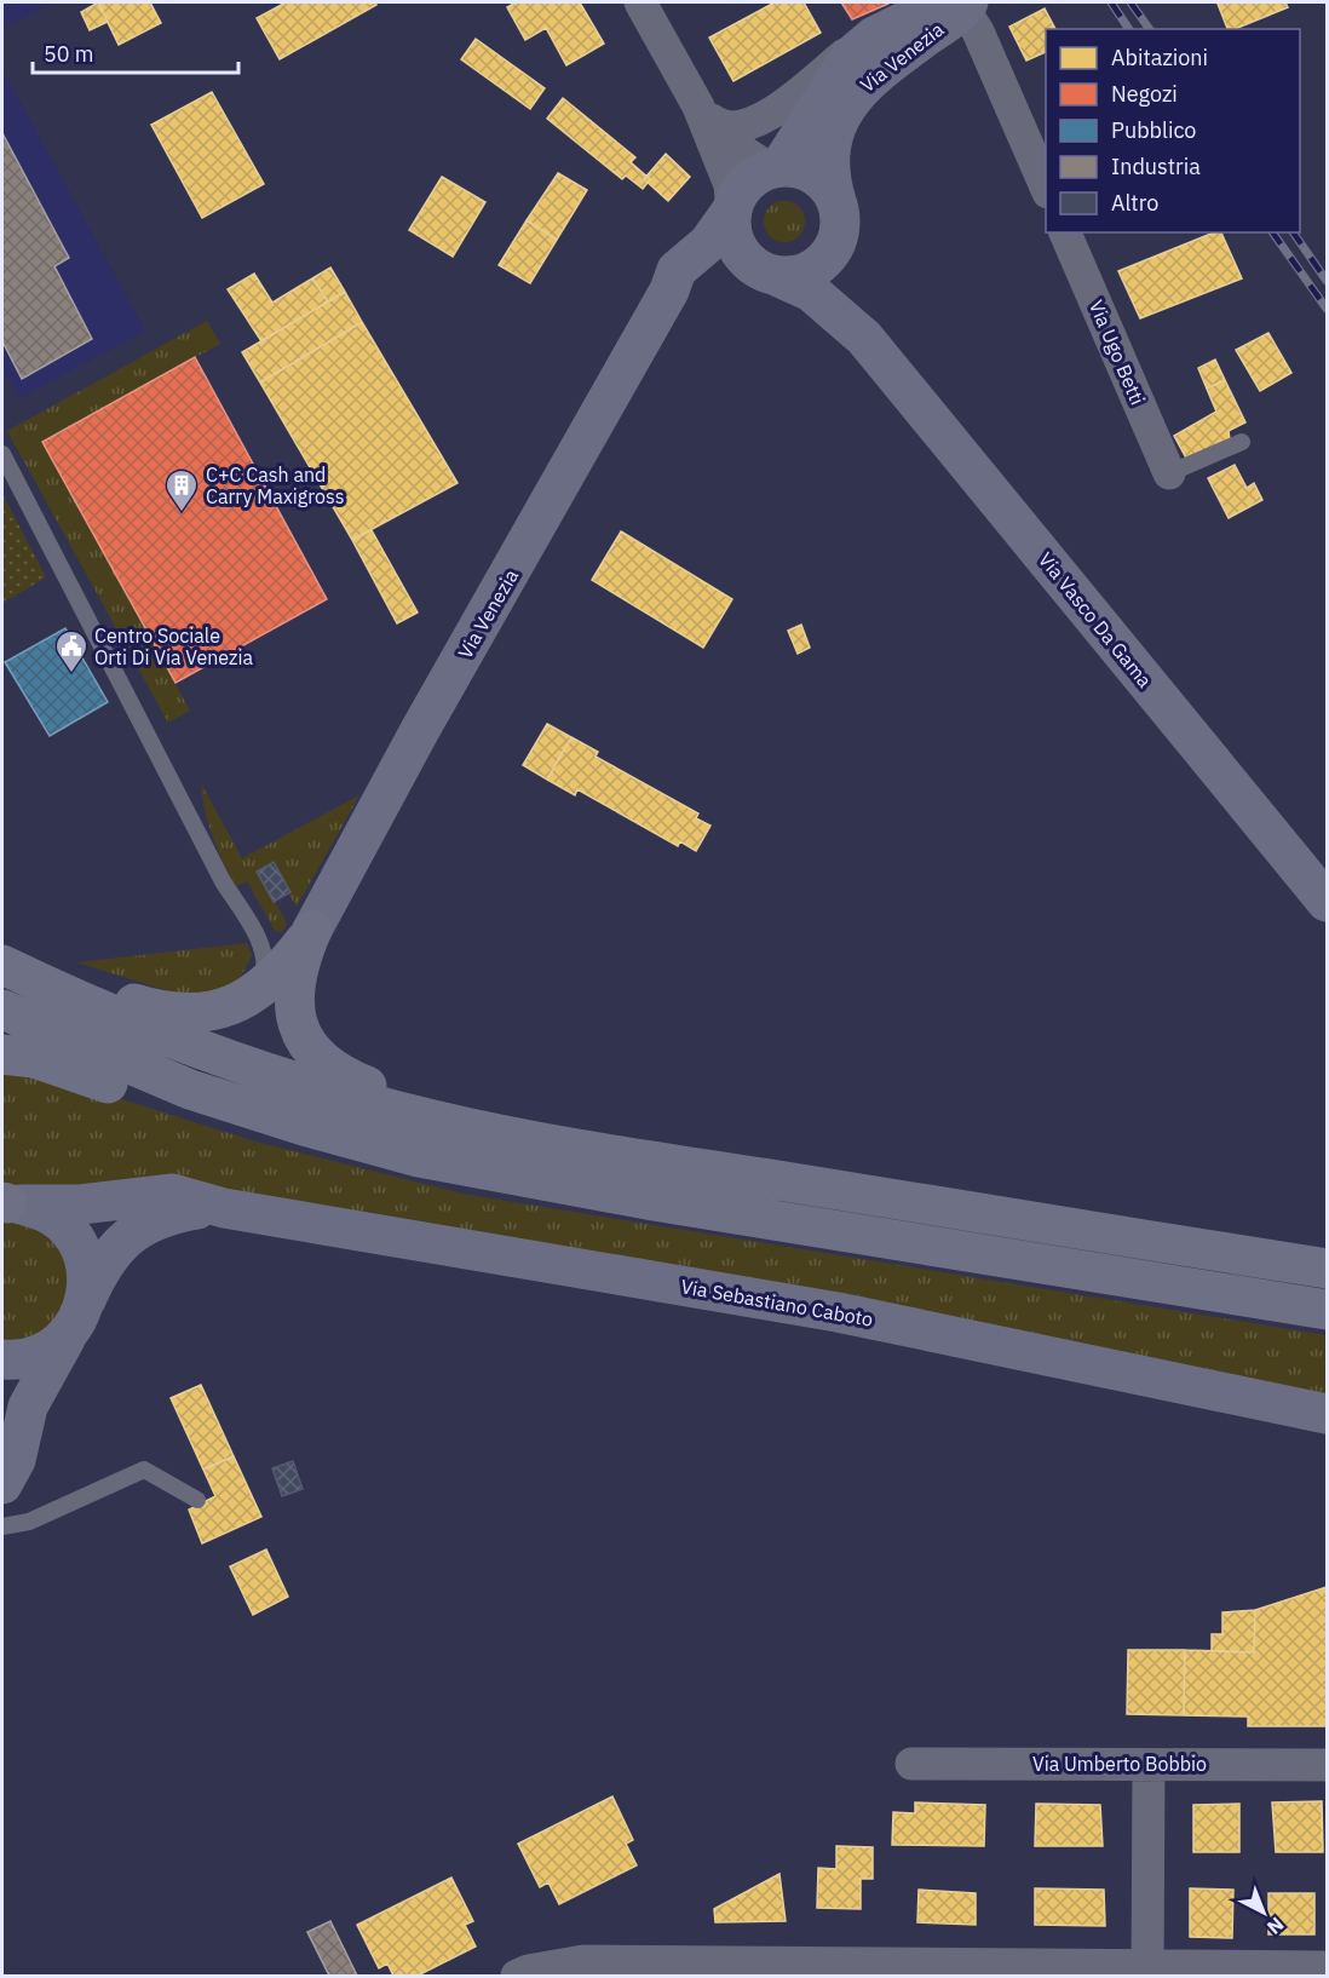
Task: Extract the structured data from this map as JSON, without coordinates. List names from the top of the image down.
{
  "streets": {
    "street": [
      "Via Venezia",
      "Via Ugo Betti",
      "Via Vasco Da Gama",
      "Via Sebastiano Caboto",
      "Via Umberto Bobbio"
    ]
  },
  "crossings": [
    ["Via Venezia", "Via Vasco Da Gama"]
  ],
  "places": {
    "building": ["C+C Cash and Carry Maxigross"],
    "public building": ["Centro Sociale Orti Di Via Venezia"]
  },
  "legend": [
    "Abitazioni",
    "Negozi",
    "Pubblico",
    "Industria",
    "Altro"
  ],
  "scale_bar": "50 m",
  "north": "bottom right"
}
